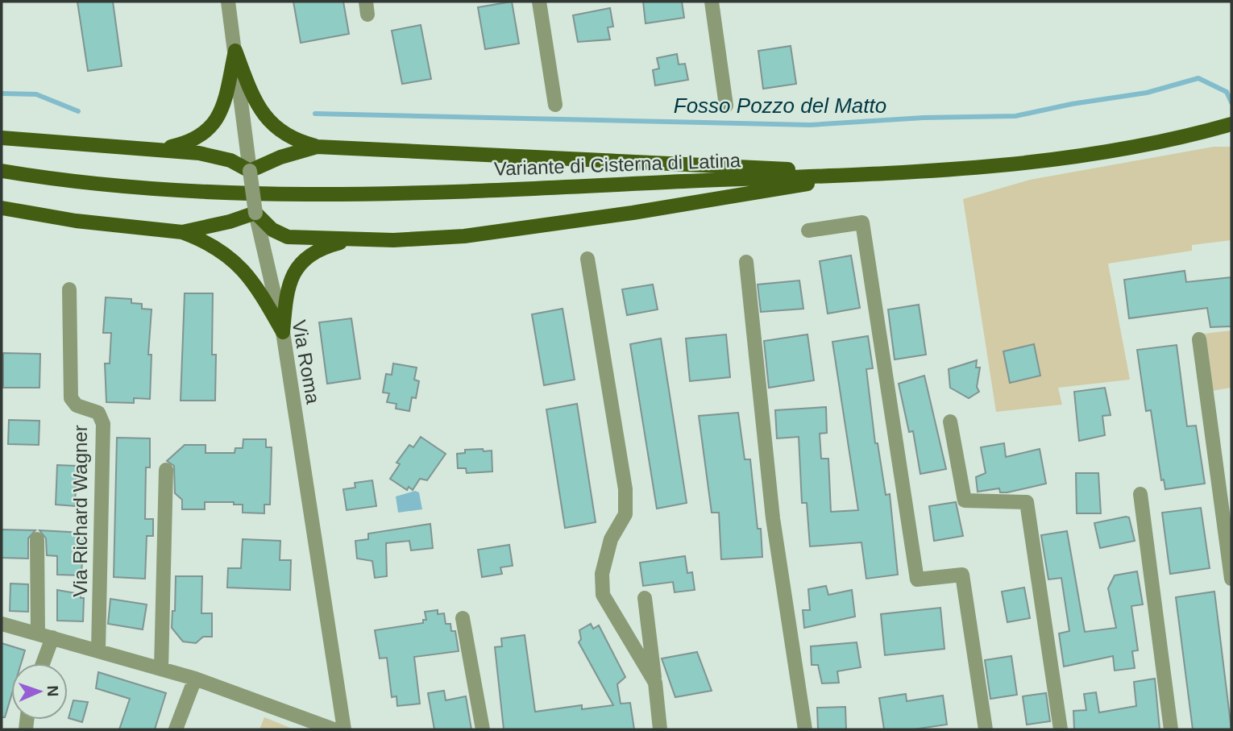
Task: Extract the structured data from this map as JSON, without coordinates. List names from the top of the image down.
{
  "streets": {
    "main road": ["Variante di Cisterna di Latina"],
    "street": ["Via Roma", "Via Richard Wagner"]
  },
  "water": ["Fosso Pozzo del Matto"],
  "north": "right"
}
